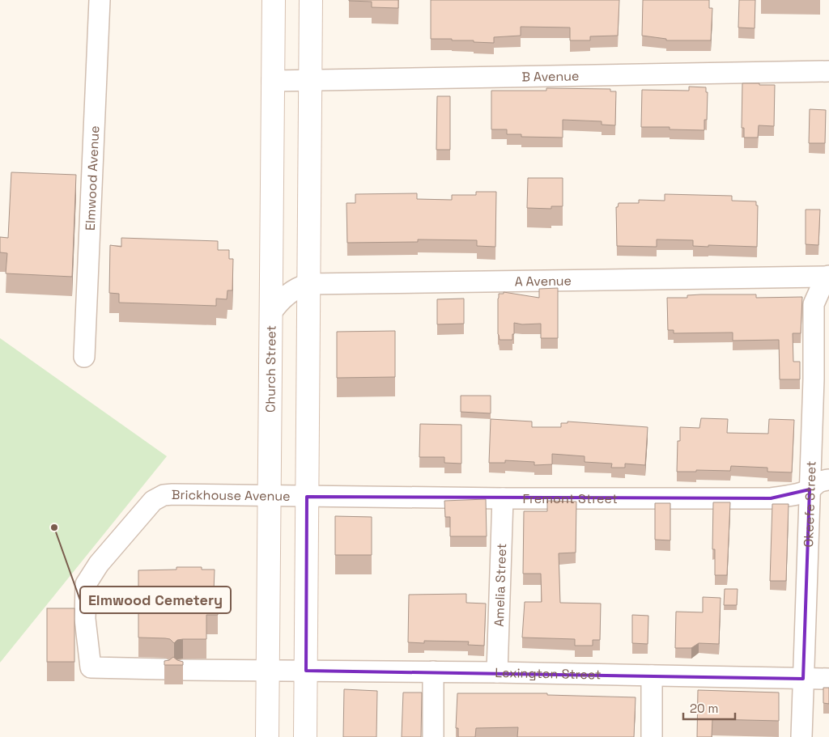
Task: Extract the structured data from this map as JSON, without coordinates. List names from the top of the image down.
{
  "streets": {
    "main road": ["Church Street"],
    "street": [
      "B Avenue",
      "Elmwood Avenue",
      "A Avenue",
      "Brickhouse Avenue",
      "Fremont Street",
      "Okeefe Street",
      "Amelia Street",
      "Lexington Street"
    ]
  },
  "crossings": [
    ["B Avenue", "Church Street"],
    ["A Avenue", "Church Street"],
    ["A Avenue", "Okeefe Street"],
    ["Church Street", "Brickhouse Avenue"],
    ["Church Street", "Lexington Street"],
    ["Brickhouse Avenue", "Fremont Street"],
    ["Brickhouse Avenue", "Lexington Street"],
    ["Fremont Street", "Okeefe Street"],
    ["Fremont Street", "Amelia Street"],
    ["Okeefe Street", "Lexington Street"],
    ["Amelia Street", "Lexington Street"]
  ],
  "places": ["Elmwood Cemetery"],
  "scale_bar": "20 m"
}
